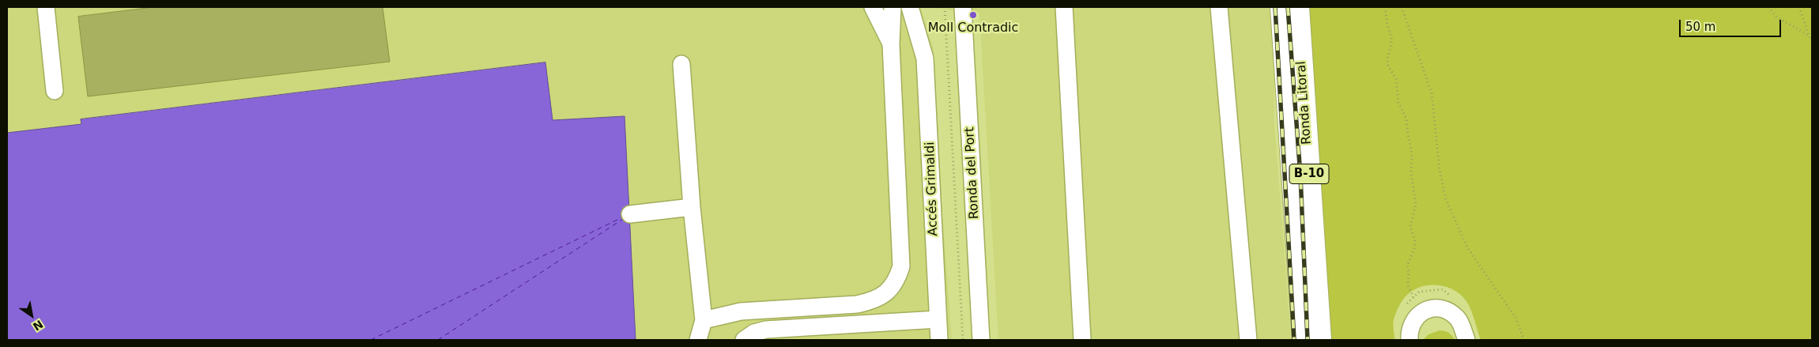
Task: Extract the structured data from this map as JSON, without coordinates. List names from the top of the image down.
{
  "streets": {
    "highway": ["Ronda Litoral", "B-10"],
    "street": ["Ronda del Port", "Accés Grimaldi"]
  },
  "places": ["Moll Contradic"],
  "scale_bar": "50 m",
  "north": "bottom right"
}
